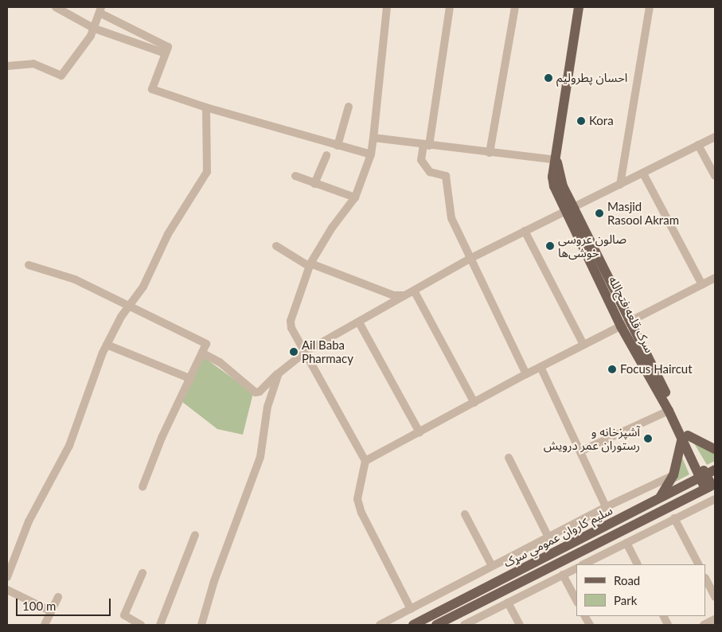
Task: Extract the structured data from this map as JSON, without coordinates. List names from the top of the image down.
{
  "streets": {
    "main road": ["سرک قلعه فتح‌الله", "سلیم کاروان عمومي سړک"]
  },
  "crossings": [
    ["سرک قلعه فتح‌الله", "سلیم کاروان عمومي سړک"]
  ],
  "places": [
    "احسان پطرولیم",
    "Kora",
    "Masjid Rasool Akram",
    "صالون عروسی خوشی‌ها",
    "Ail Baba Pharmacy",
    "Focus Haircut",
    "آشپزخانه و رستوران عمر درویش"
  ],
  "legend": ["Road", "Park"],
  "scale_bar": "100 m"
}
